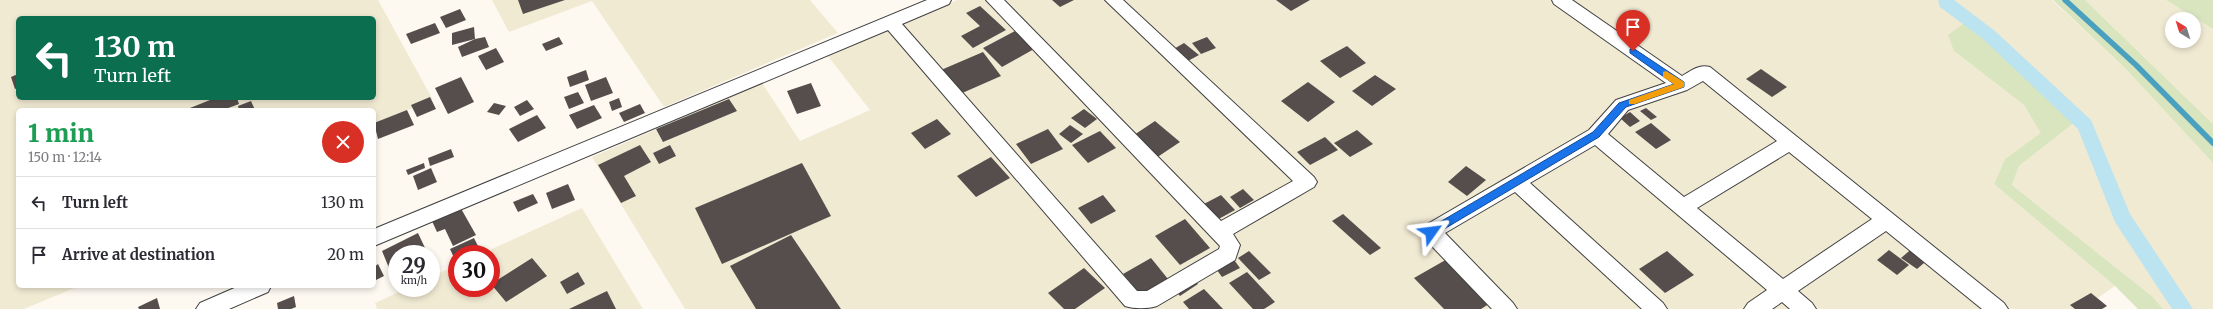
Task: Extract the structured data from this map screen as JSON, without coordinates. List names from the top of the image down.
{
  "north": "top left",
  "page": {
    "turn": ["130 m", "Turn left"],
    "heading": ["1 min", "150 m · 12:14"],
    "list": [
      {
        "name": "Turn left",
        "value": "130 m"
      },
      {
        "name": "Arrive at destination",
        "value": "20 m"
      }
    ],
    "speed": "29 km/h",
    "limit": "30"
  }
}
